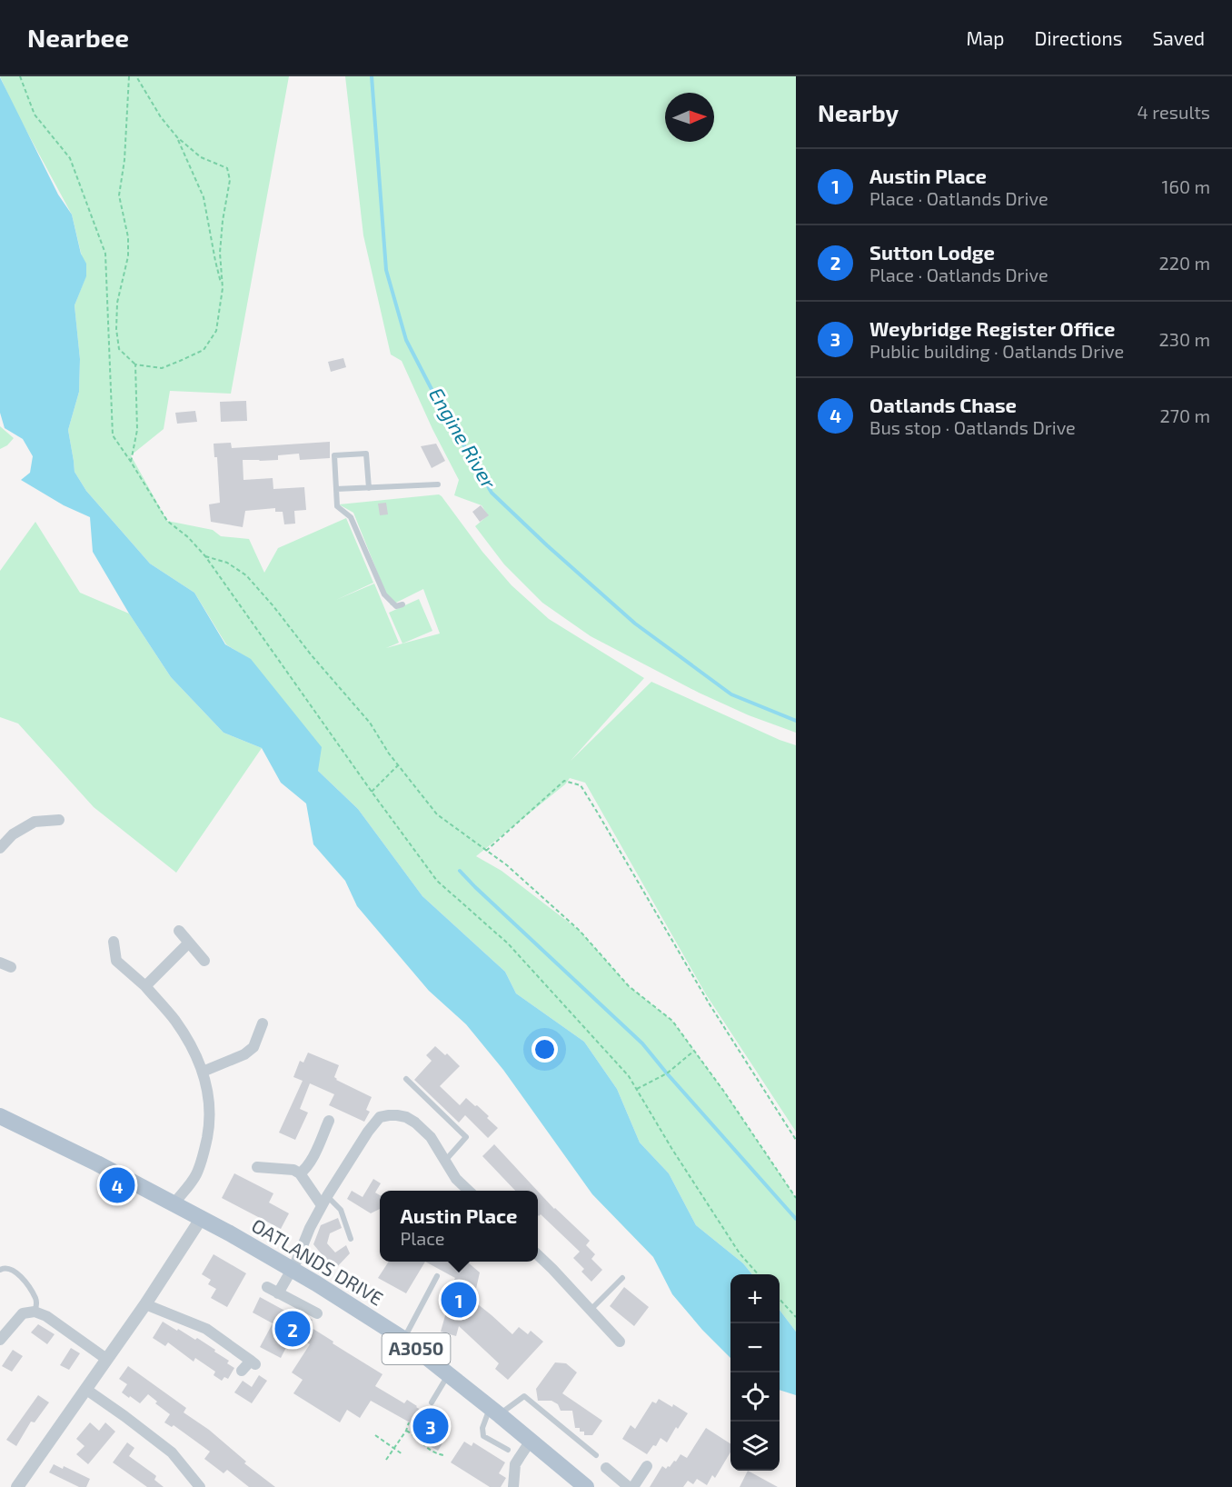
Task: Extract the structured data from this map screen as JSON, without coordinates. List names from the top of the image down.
{
  "streets": {
    "main road": ["OATLANDS DRIVE", "A3050"]
  },
  "water": ["Engine River"],
  "north": "right",
  "page": {
    "header": "Nearbee",
    "nav": ["Map", "Directions", "Saved"],
    "heading": ["Nearby", "4 results"],
    "list": [
      {
        "mark": "1",
        "name": "Austin Place",
        "note": "Place · Oatlands Drive",
        "value": "160 m"
      },
      {
        "mark": "2",
        "name": "Sutton Lodge",
        "note": "Place · Oatlands Drive",
        "value": "220 m"
      },
      {
        "mark": "3",
        "name": "Weybridge Register Office",
        "note": "Public building · Oatlands Drive",
        "value": "230 m"
      },
      {
        "mark": "4",
        "name": "Oatlands Chase",
        "note": "Bus stop · Oatlands Drive",
        "value": "270 m"
      }
    ],
    "pins": [
      "4",
      "1",
      "2",
      "3"
    ],
    "popup": ["Austin Place", "Place"],
    "map_buttons": ["+", "−"]
  }
}
